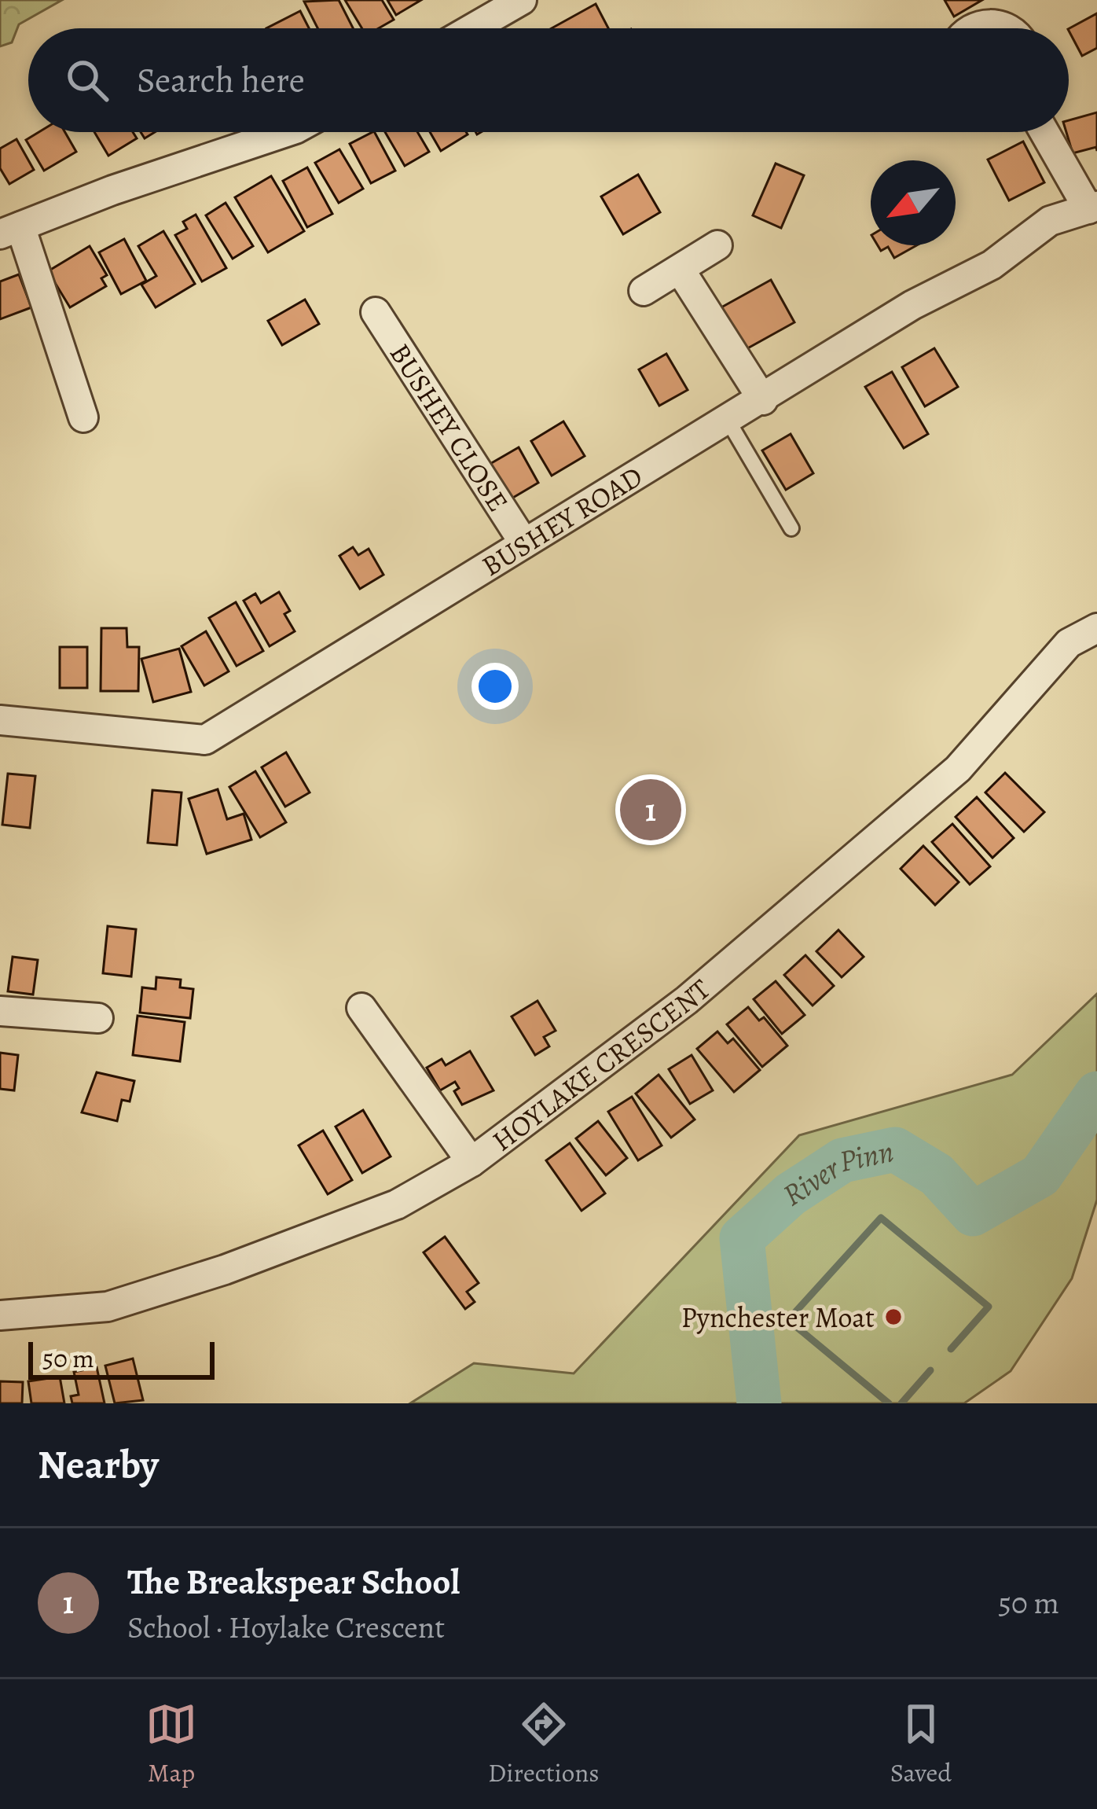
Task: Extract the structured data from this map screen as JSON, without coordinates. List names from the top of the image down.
{
  "streets": {
    "street": ["BUSHEY CLOSE", "BUSHEY ROAD", "HOYLAKE CRESCENT"]
  },
  "crossings": [
    ["BUSHEY CLOSE", "BUSHEY ROAD"]
  ],
  "water": ["River Pinn"],
  "places": ["Pynchester Moat"],
  "scale_bar": "50 m",
  "north": "bottom left",
  "page": {
    "search": "Search here",
    "pins": "1",
    "scale": "50 m",
    "heading": "Nearby",
    "list": [
      {
        "mark": "1",
        "name": "The Breakspear School",
        "note": "School · Hoylake Crescent",
        "value": "50 m"
      }
    ],
    "nav": ["Map", "Directions", "Saved"]
  }
}
